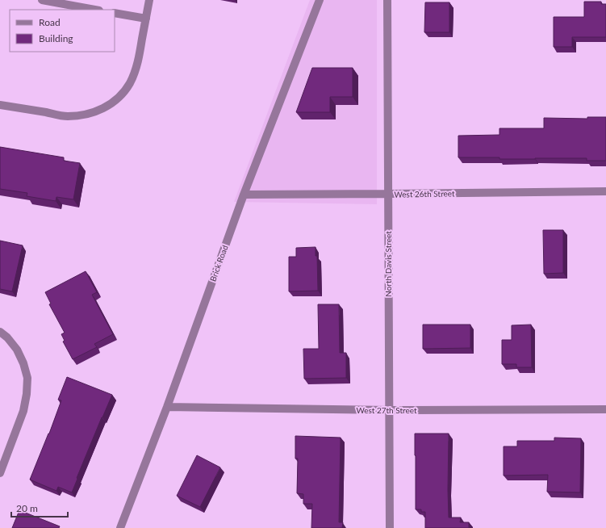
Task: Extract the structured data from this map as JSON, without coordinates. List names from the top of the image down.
{
  "streets": {
    "street": [
      "West 26th Street",
      "Brick Road",
      "North Davis Street",
      "West 27th Street"
    ]
  },
  "crossings": [
    ["West 26th Street", "Brick Road"],
    ["West 26th Street", "North Davis Street"],
    ["Brick Road", "West 27th Street"],
    ["North Davis Street", "West 27th Street"]
  ],
  "legend": ["Road", "Building"],
  "scale_bar": "20 m"
}
